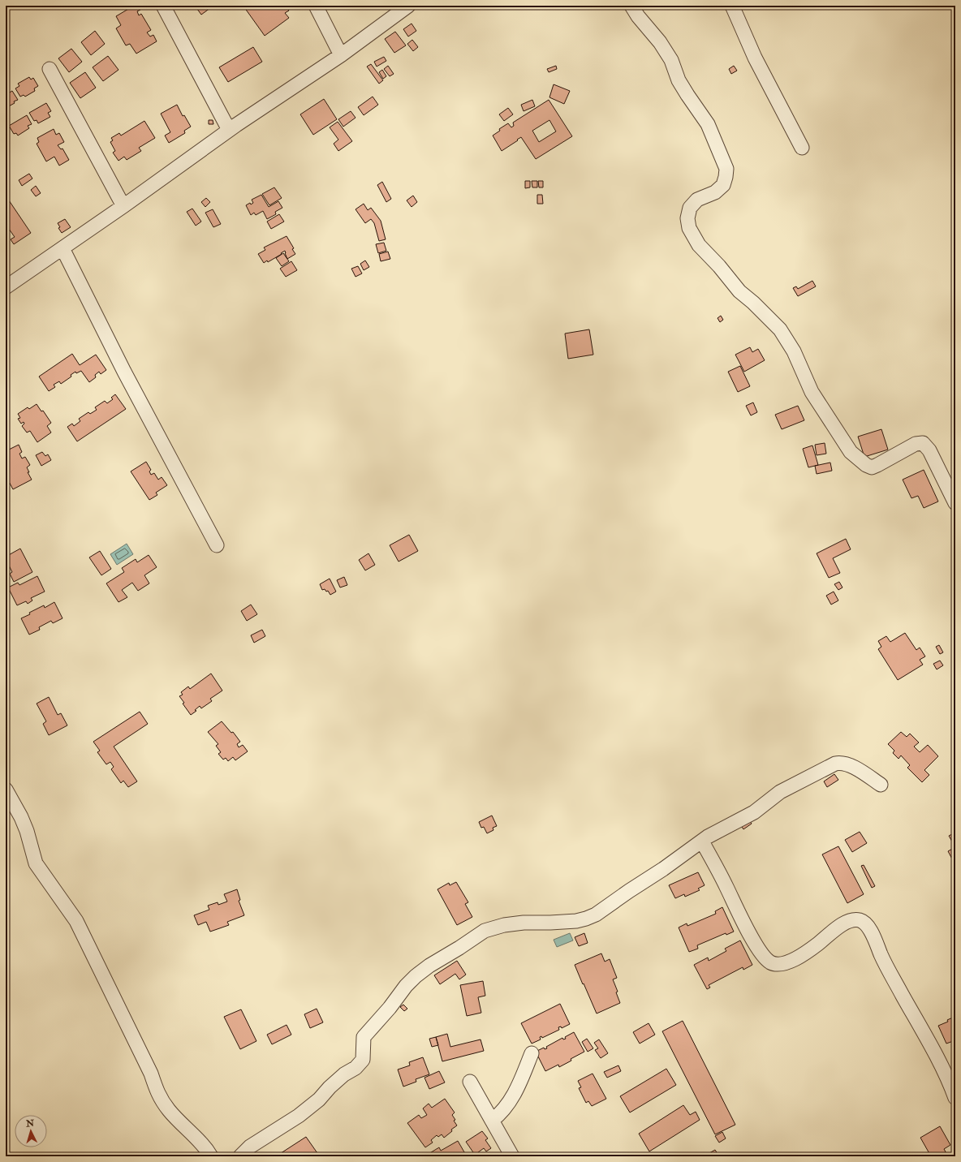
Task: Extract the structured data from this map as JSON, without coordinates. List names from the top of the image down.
{
  "north": "top"
}
